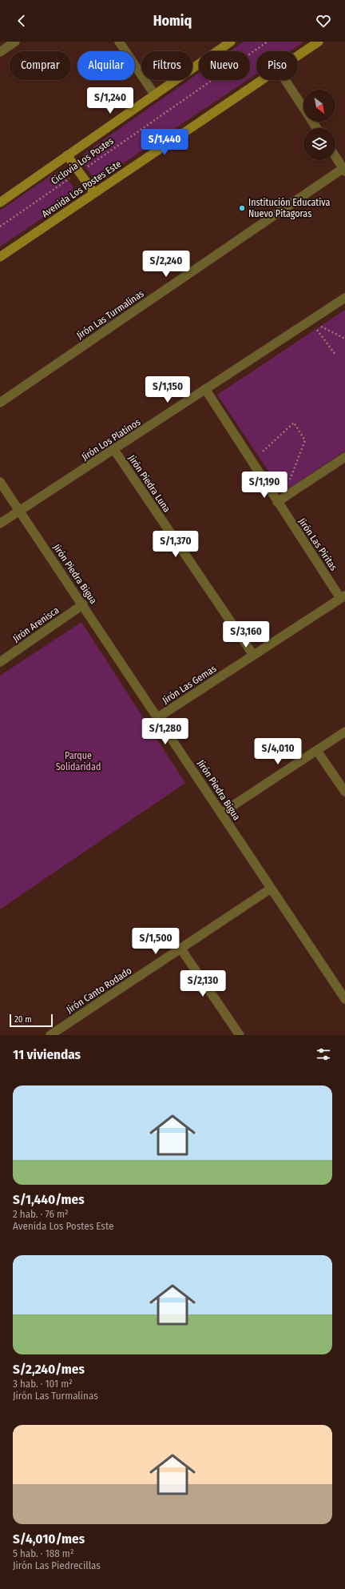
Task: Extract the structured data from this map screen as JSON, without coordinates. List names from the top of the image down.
{
  "streets": {
    "main road": ["Avenida Los Postes Este"],
    "street": [
      "Jirón Las Turmalinas",
      "Jirón Los Platinos",
      "Jirón Piedra Luna",
      "Jirón Las Piritas",
      "Jirón Piedra Bigua",
      "Jirón Arenisca",
      "Jirón Las Gemas",
      "Jirón Canto Rodado"
    ],
    "path": ["Ciclovía Los Postes"]
  },
  "crossings": [
    ["Jirón Los Platinos", "Jirón Piedra Luna"],
    ["Jirón Los Platinos", "Jirón Las Piritas"],
    ["Jirón Los Platinos", "Jirón Piedra Bigua"],
    ["Jirón Piedra Luna", "Jirón Las Gemas"],
    ["Jirón Las Piritas", "Jirón Las Gemas"],
    ["Jirón Piedra Bigua", "Jirón Arenisca"],
    ["Jirón Piedra Bigua", "Jirón Las Gemas"],
    ["Jirón Piedra Bigua", "Jirón Canto Rodado"]
  ],
  "parks": ["Parque Solidaridad"],
  "places": ["Institución Educativa Nuevo Pitagoras"],
  "scale_bar": "20 m",
  "north": "bottom right",
  "page": {
    "header": "Homiq",
    "chip": [
      "Comprar",
      "Alquilar",
      "Filtros",
      "Nuevo",
      "Piso"
    ],
    "price": [
      "S/1,240",
      "S/1,440",
      "S/2,240",
      "S/1,150",
      "S/1,190",
      "S/1,370",
      "S/3,160",
      "S/1,280",
      "S/4,010",
      "S/1,500",
      "S/2,130"
    ],
    "scale": "20 m",
    "heading": "11 viviendas",
    "list": [
      {
        "name": "S/1,440/mes",
        "note": "2 hab. · 76 m² · Avenida Los Postes Este"
      },
      {
        "name": "S/2,240/mes",
        "note": "3 hab. · 101 m² · Jirón Las Turmalinas"
      },
      {
        "name": "S/4,010/mes",
        "note": "5 hab. · 188 m² · Jirón Las Piedrecillas"
      }
    ]
  }
}
